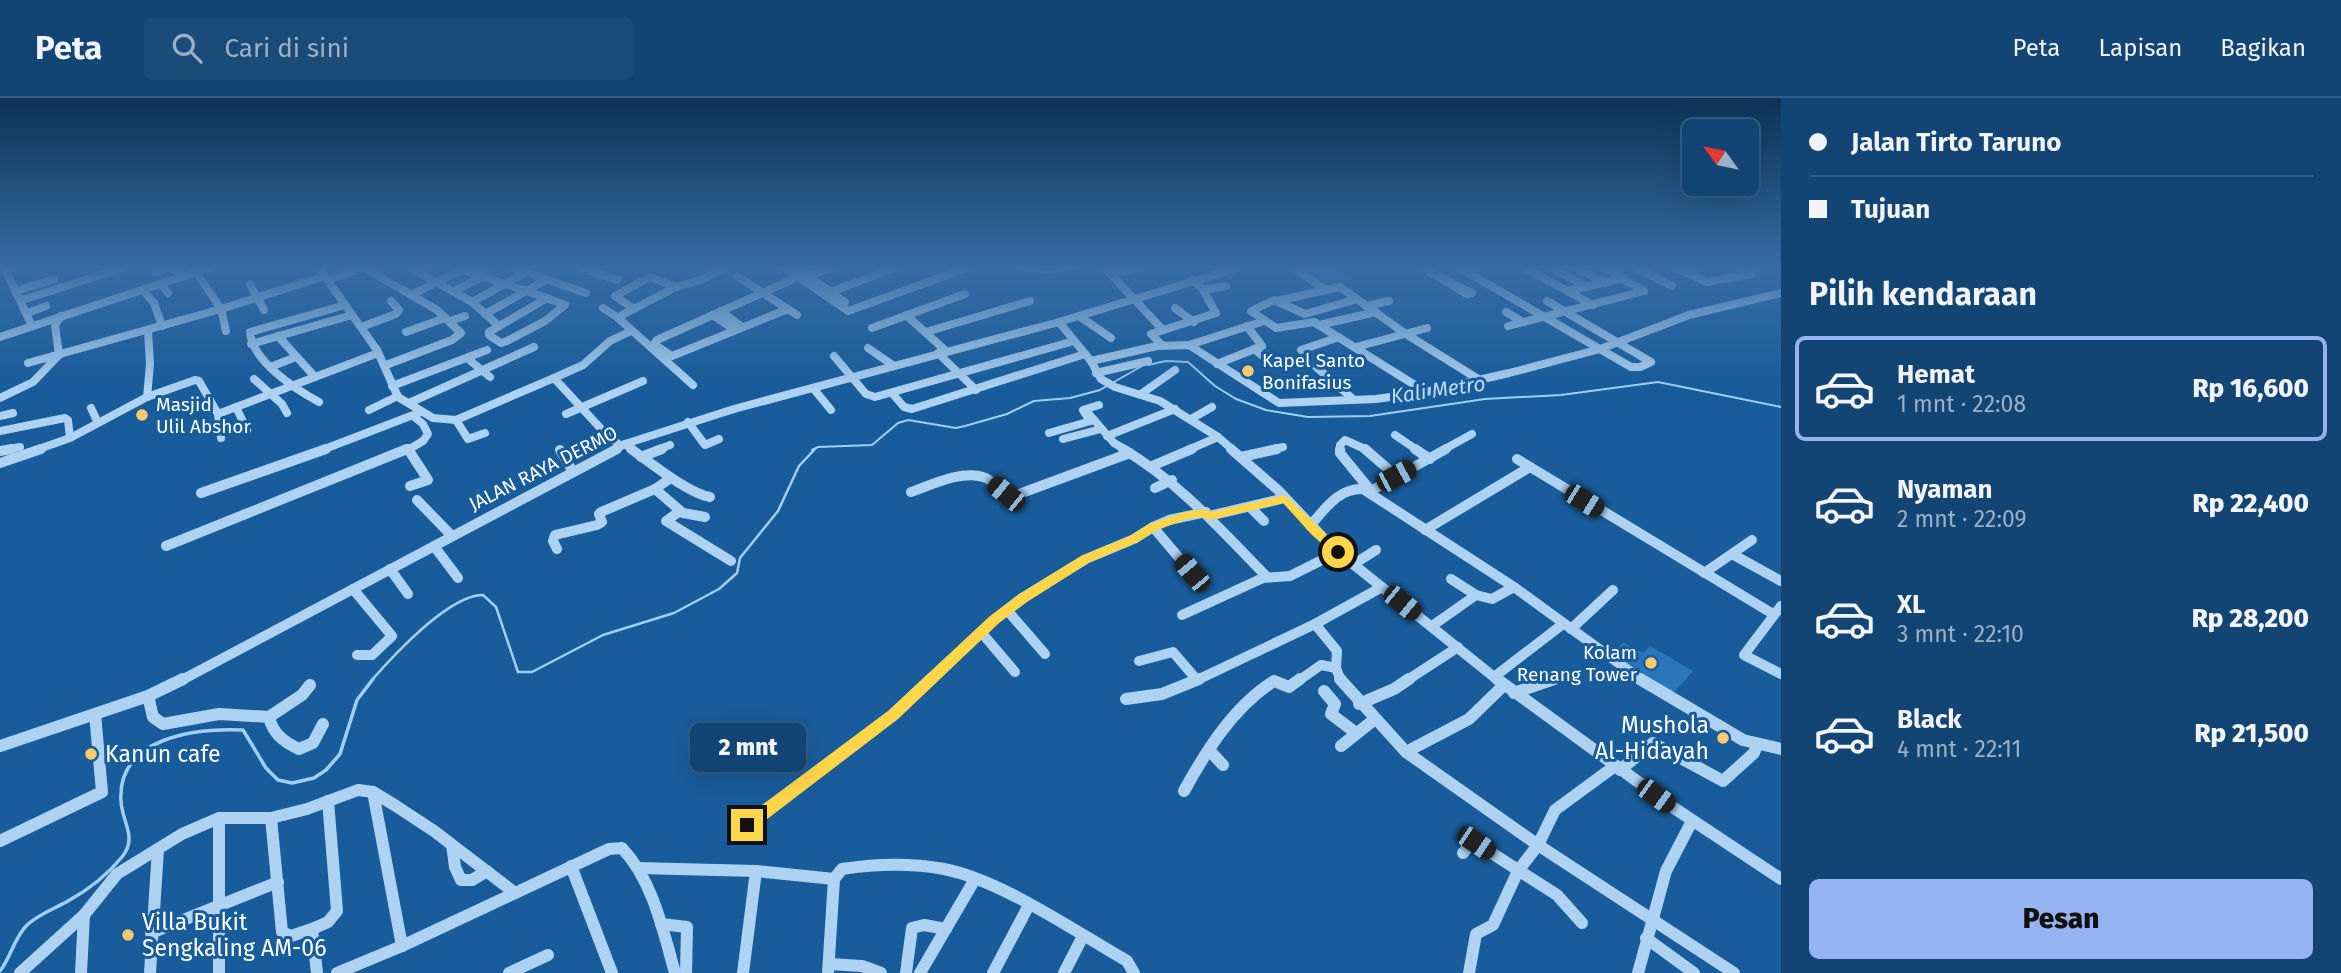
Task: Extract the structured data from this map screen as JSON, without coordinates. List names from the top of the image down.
{
  "streets": {
    "street": ["JALAN RAYA DERMO"]
  },
  "water": ["Kali Metro"],
  "places": [
    "Kapel Santo Bonifasius",
    "Masjid Ulil Abshor",
    "Kolam Renang Tower",
    "Mushola Al-Hidayah",
    "Kanun cafe",
    "Villa Bukit Sengkaling AM-06"
  ],
  "north": "top left",
  "page": {
    "header": "Peta",
    "search": "Cari di sini",
    "nav": ["Peta", "Lapisan", "Bagikan"],
    "banner": ["Jalan Tirto Taruno", "Tujuan"],
    "heading": "Pilih kendaraan",
    "list": [
      {
        "name": "Hemat",
        "note": "1 mnt · 22:08",
        "value": "Rp 16,600"
      },
      {
        "name": "Nyaman",
        "note": "2 mnt · 22:09",
        "value": "Rp 22,400"
      },
      {
        "name": "XL",
        "note": "3 mnt · 22:10",
        "value": "Rp 28,200"
      },
      {
        "name": "Black",
        "note": "4 mnt · 22:11",
        "value": "Rp 21,500"
      }
    ],
    "bubble": "2 mnt",
    "buttons": "Pesan"
  }
}
